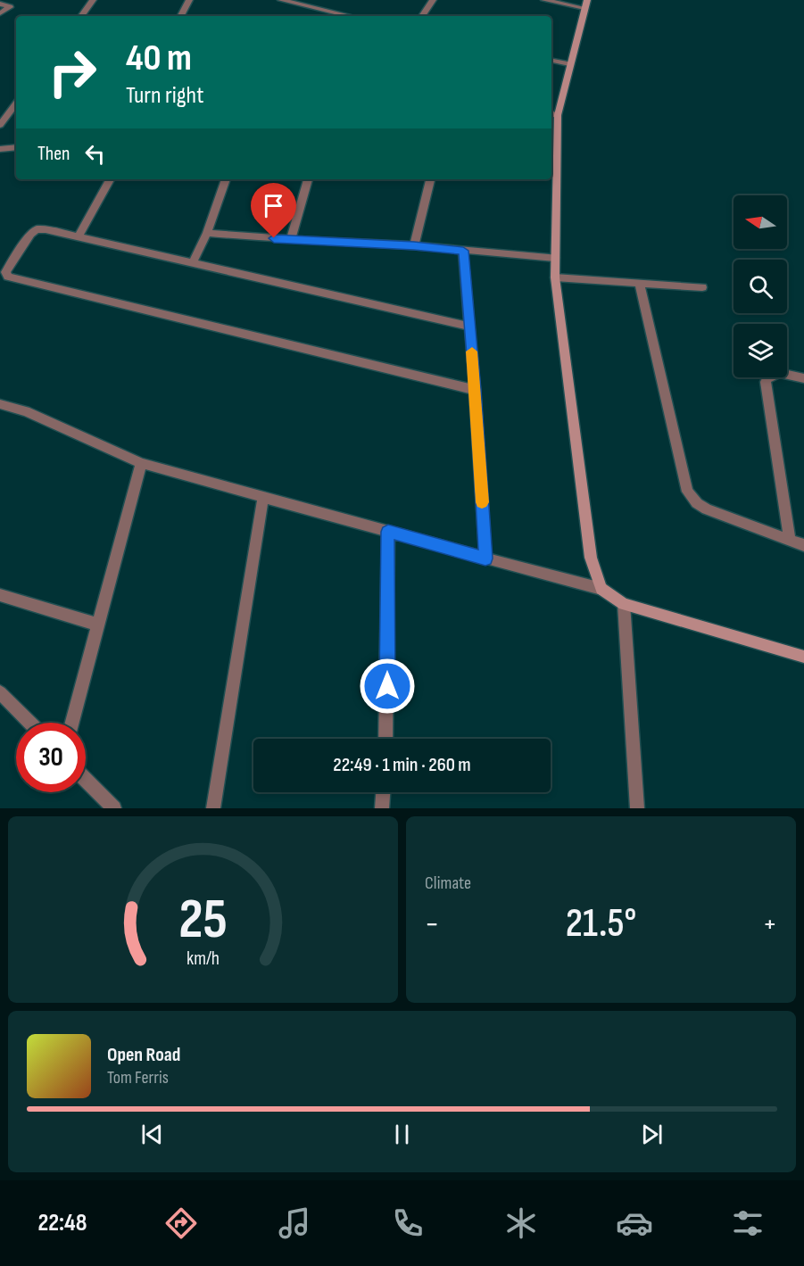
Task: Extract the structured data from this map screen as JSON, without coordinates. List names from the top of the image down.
{
  "north": "left",
  "page": {
    "turn": ["40 m", "Turn right"],
    "then": "Then",
    "limit": "30",
    "trip": "22:49 · 1 min · 260 m",
    "tile": "Climate",
    "heat": ["−", "21.5°", "+"],
    "song": ["Open Road", "Tom Ferris"],
    "tabs": "22:48",
    "gauge": ["25", "km/h"]
  }
}
